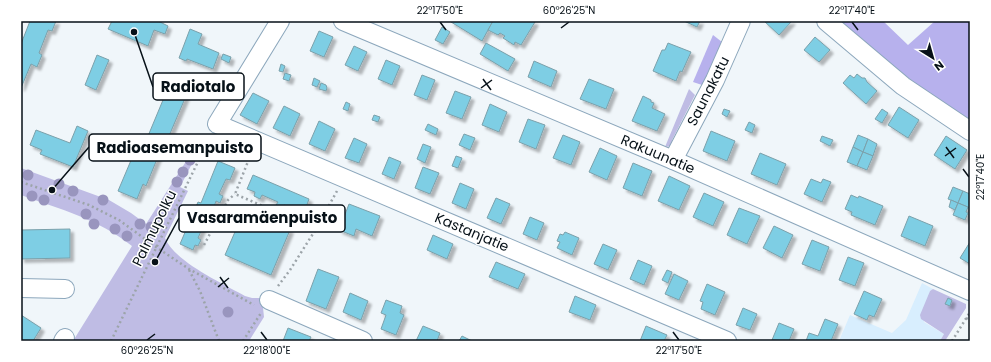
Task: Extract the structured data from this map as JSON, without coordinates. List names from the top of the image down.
{
  "streets": {
    "street": ["Saunakatu", "Rakuunatie", "Kastanjatie"],
    "path": ["Palmupolku"]
  },
  "crossings": [
    ["Saunakatu", "Rakuunatie"],
    ["Palmupolku", "Kastanjatie"]
  ],
  "places": ["Radiotalo", "Radioasemanpuisto", "Vasaramäenpuisto"],
  "north": "bottom right",
  "coordinates": [
    "22°17'50\"E",
    "60°26'25\"N",
    "22°17'40\"E",
    "22°18'00\"E"
  ]
}
